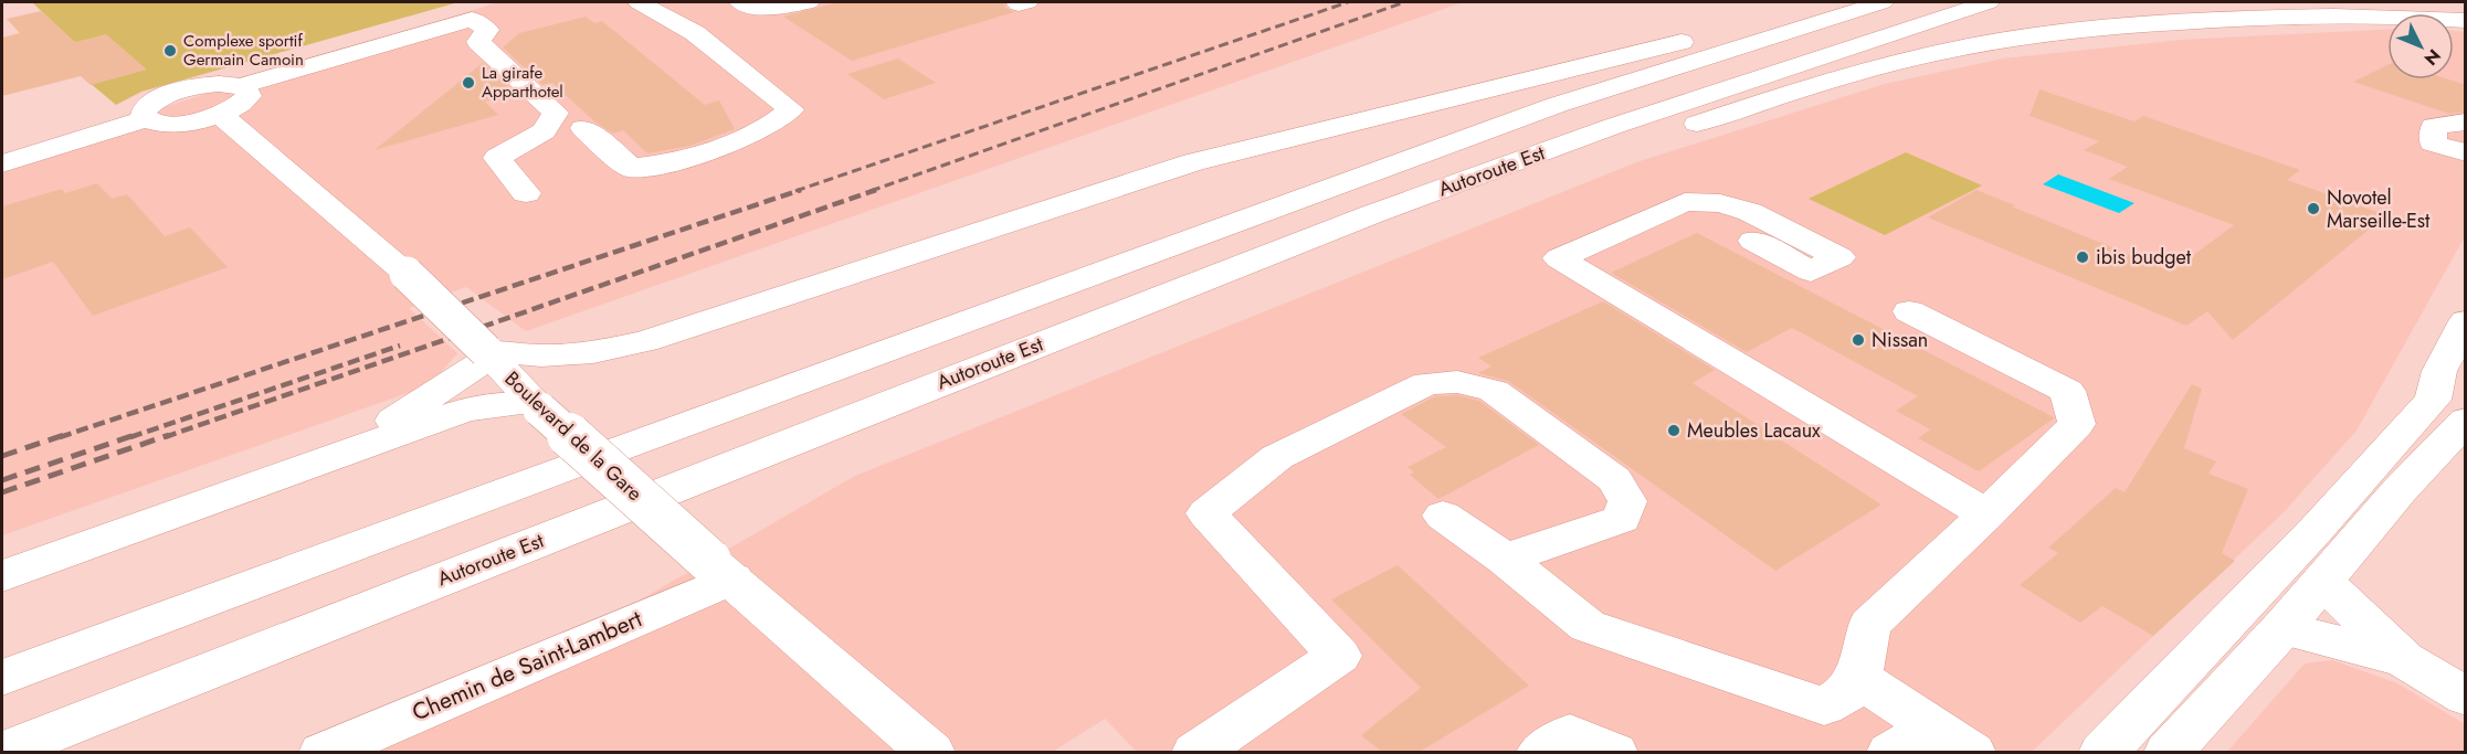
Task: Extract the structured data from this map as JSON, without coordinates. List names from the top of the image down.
{
  "streets": {
    "main road": ["Autoroute Est", "Boulevard de la Gare", "Chemin de Saint-Lambert"]
  },
  "crossings": [
    ["Boulevard de la Gare", "Chemin de Saint-Lambert"]
  ],
  "places": [
    "Complexe sportif Germain Camoin",
    "La girafe Apparthotel",
    "Novotel Marseille-Est",
    "ibis budget",
    "Nissan",
    "Meubles Lacaux"
  ],
  "north": "bottom right"
}
